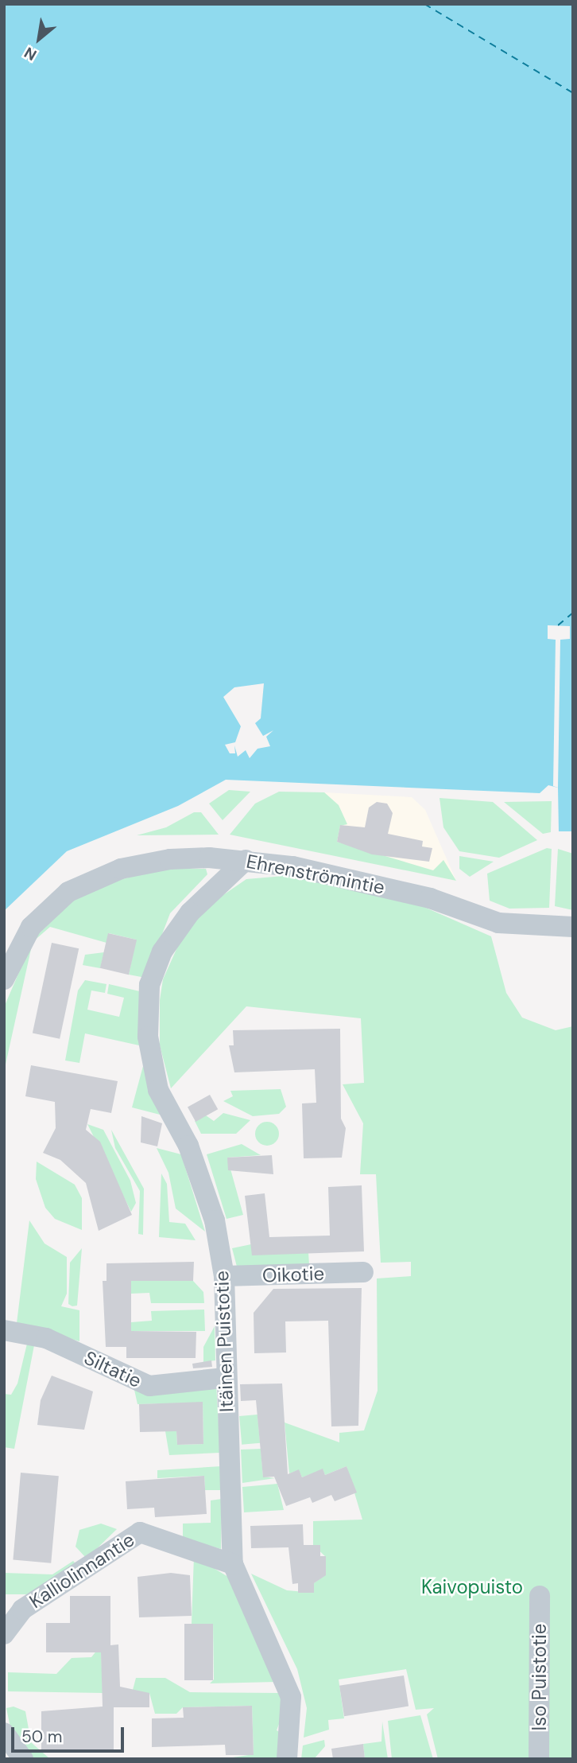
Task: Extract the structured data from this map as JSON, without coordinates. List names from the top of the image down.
{
  "streets": {
    "street": [
      "Ehrenströmintie",
      "Oikotie",
      "Itäinen Puistotie",
      "Siltatie",
      "Kalliolinnantie",
      "Iso Puistotie"
    ]
  },
  "crossings": [
    ["Ehrenströmintie", "Itäinen Puistotie"],
    ["Oikotie", "Itäinen Puistotie"],
    ["Itäinen Puistotie", "Siltatie"],
    ["Itäinen Puistotie", "Kalliolinnantie"]
  ],
  "parks": ["Kaivopuisto"],
  "scale_bar": "50 m",
  "north": "bottom left"
}
